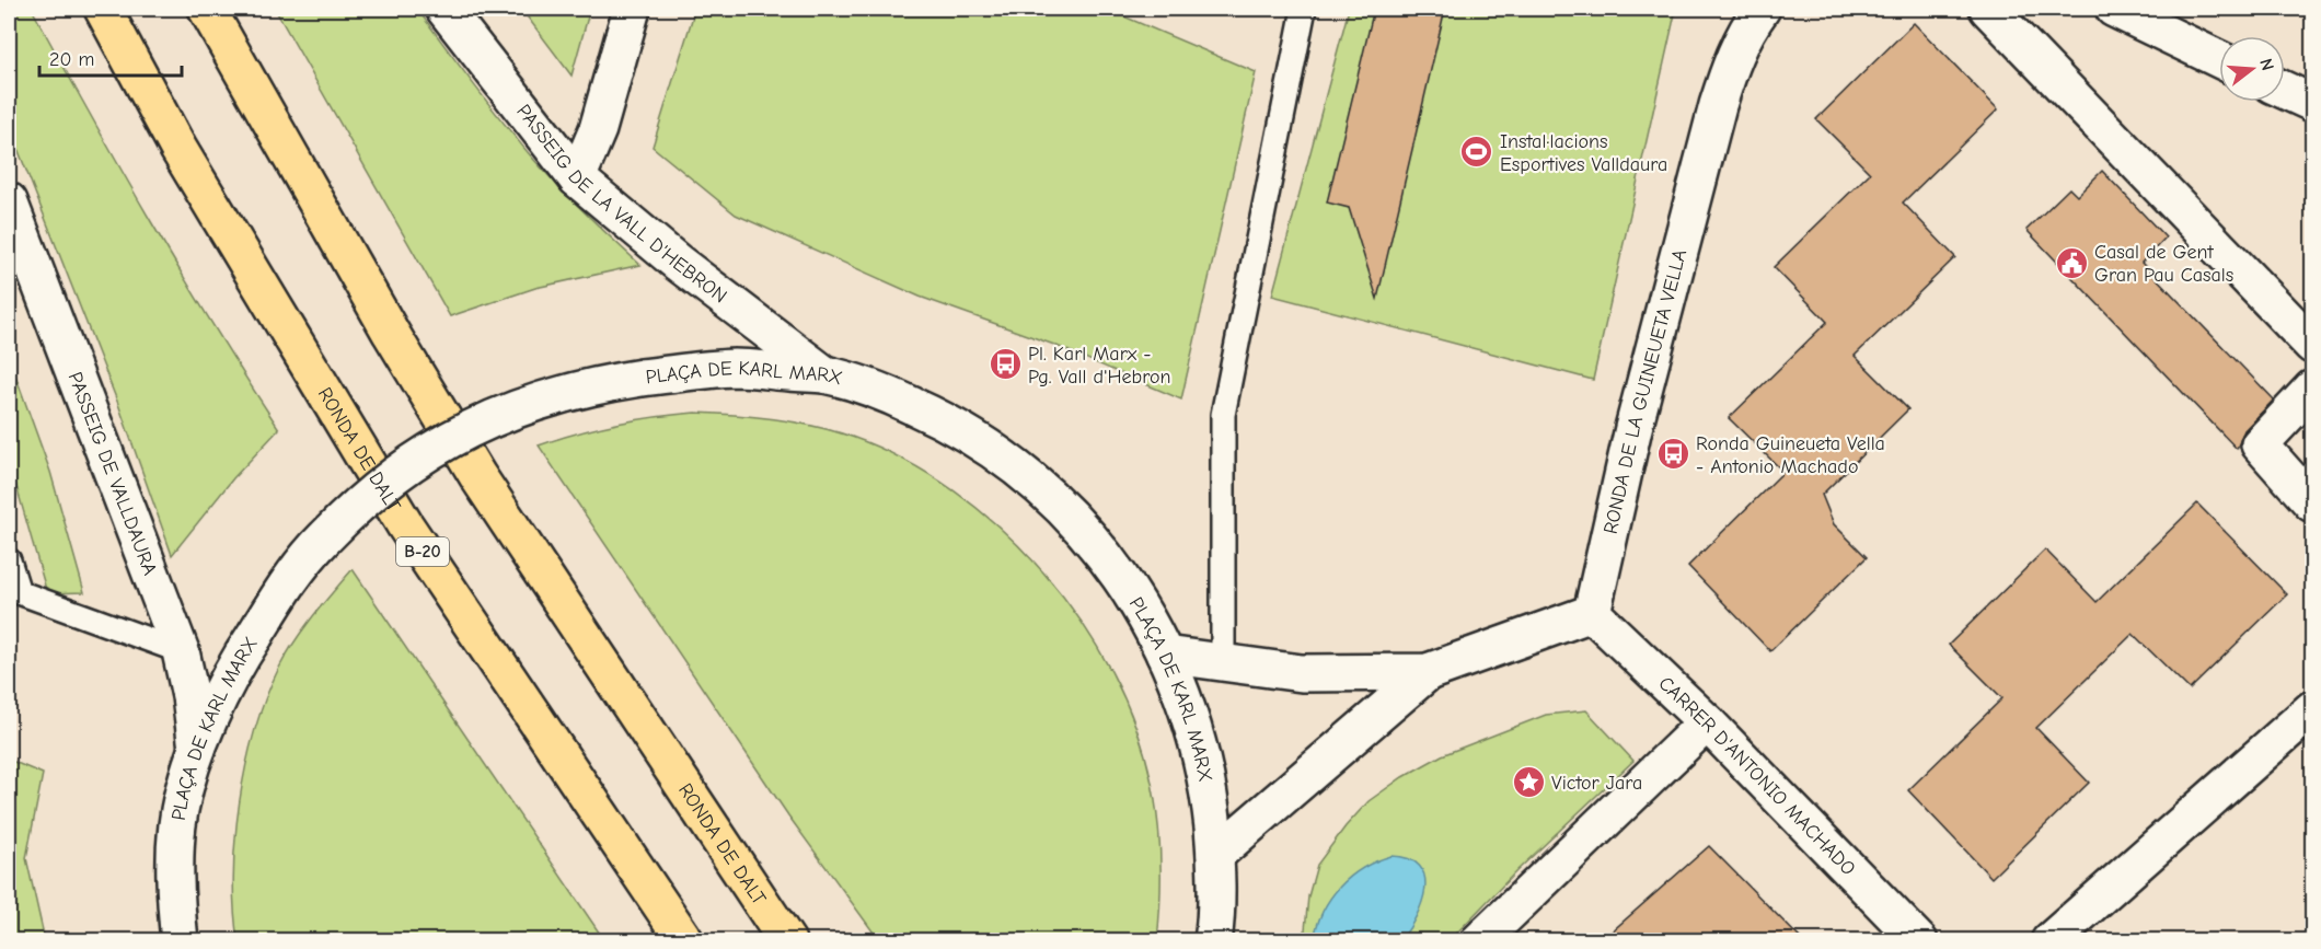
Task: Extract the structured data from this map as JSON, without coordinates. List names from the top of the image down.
{
  "streets": {
    "highway": ["RONDA DE DALT", "B-20"],
    "street": [
      "PASSEIG DE LA VALL D'HEBRON",
      "PLAÇA DE KARL MARX",
      "RONDA DE LA GUINEUETA VELLA",
      "PASSEIG DE VALLDAURA",
      "CARRER D'ANTONIO MACHADO"
    ]
  },
  "crossings": [
    ["PASSEIG DE LA VALL D'HEBRON", "PLAÇA DE KARL MARX"],
    ["PLAÇA DE KARL MARX", "PASSEIG DE VALLDAURA"],
    ["RONDA DE LA GUINEUETA VELLA", "CARRER D'ANTONIO MACHADO"]
  ],
  "places": {
    "sports": ["Instal·lacions Esportives Valldaura"],
    "public building": ["Casal de Gent Gran Pau Casals"],
    "bus stop": ["Pl. Karl Marx - Pg. Vall d'Hebron", "Ronda Guineueta Vella - Antonio Machado"],
    "place": ["Victor Jara"]
  },
  "scale_bar": "20 m",
  "north": "right"
}
